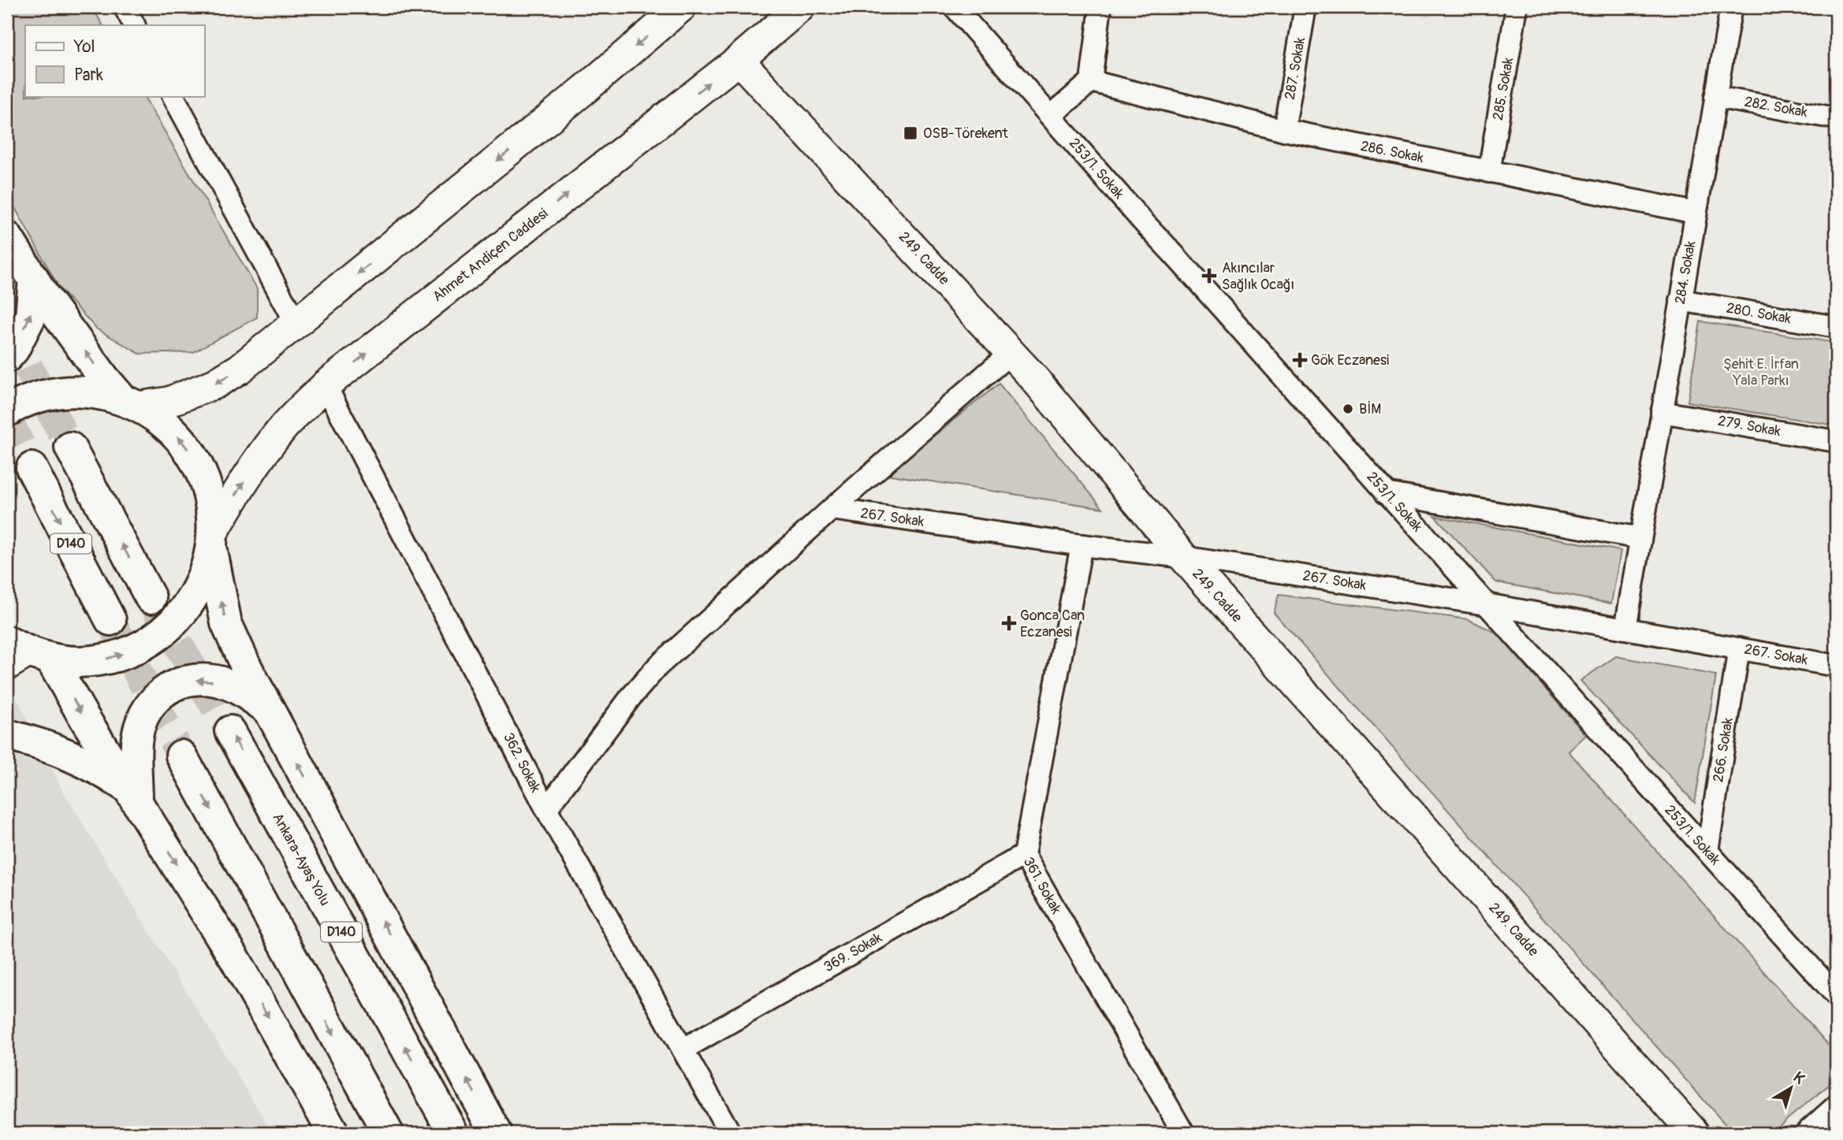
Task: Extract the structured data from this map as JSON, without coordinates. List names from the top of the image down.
{
  "streets": {
    "highway": ["D140", "Ankara-Ayaş Yolu"],
    "main road": ["Ahmet Andiçen Caddesi", "249. Cadde"],
    "street": [
      "287. Sokak",
      "285. Sokak",
      "282. Sokak",
      "286. Sokak",
      "253/1. Sokak",
      "284. Sokak",
      "280. Sokak",
      "279. Sokak",
      "267. Sokak",
      "266. Sokak",
      "362. Sokak",
      "361. Sokak",
      "369. Sokak"
    ]
  },
  "crossings": [
    ["287. Sokak", "286. Sokak"],
    ["285. Sokak", "286. Sokak"],
    ["282. Sokak", "284. Sokak"],
    ["286. Sokak", "284. Sokak"],
    ["253/1. Sokak", "267. Sokak"],
    ["253/1. Sokak", "266. Sokak"],
    ["Ahmet Andiçen Caddesi", "249. Cadde"],
    ["Ahmet Andiçen Caddesi", "362. Sokak"],
    ["249. Cadde", "267. Sokak"],
    ["284. Sokak", "280. Sokak"],
    ["284. Sokak", "279. Sokak"],
    ["284. Sokak", "267. Sokak"],
    ["267. Sokak", "266. Sokak"],
    ["267. Sokak", "362. Sokak"],
    ["267. Sokak", "361. Sokak"],
    ["362. Sokak", "369. Sokak"],
    ["361. Sokak", "369. Sokak"]
  ],
  "parks": ["Şehit E. İrfan Yala Parkı"],
  "places": {
    "transit": ["OSB-Törekent"],
    "health": ["Akıncılar Sağlık Ocağı", "Gök Eczanesi", "Gonca Can Eczanesi"],
    "other": ["BİM"]
  },
  "legend": ["Yol", "Park"],
  "north": "top right"
}
